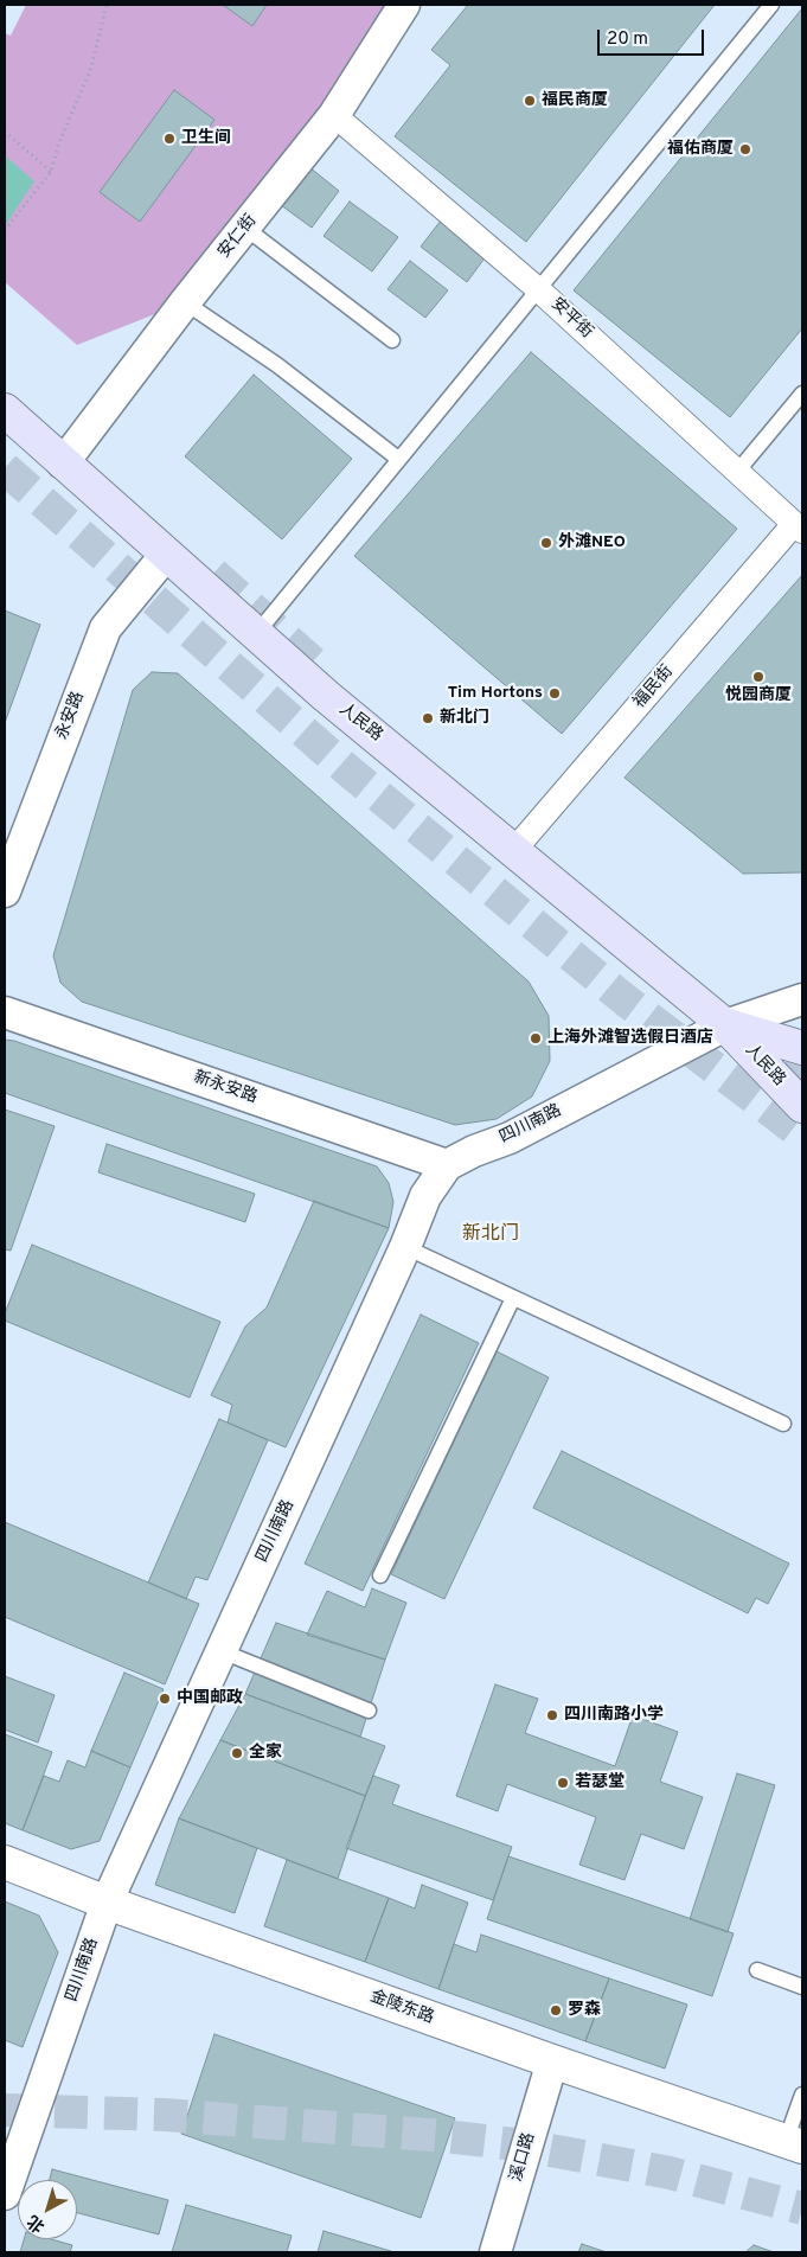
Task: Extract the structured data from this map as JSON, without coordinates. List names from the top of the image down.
{
  "streets": {
    "main road": ["人民路"],
    "street": [
      "安仁街",
      "安平街",
      "福民街",
      "永安路",
      "新永安路",
      "四川南路",
      "金陵东路",
      "溪口路"
    ]
  },
  "crossings": [
    ["安仁街", "安平街"],
    ["安仁街", "人民路"],
    ["安平街", "福民街"],
    ["福民街", "人民路"],
    ["永安路", "人民路"],
    ["人民路", "四川南路"],
    ["新永安路", "四川南路"],
    ["四川南路", "金陵东路"],
    ["金陵东路", "溪口路"]
  ],
  "districts": ["新北门"],
  "places": [
    "福民商厦",
    "卫生间",
    "福佑商厦",
    "外滩NEO",
    "悦园商厦",
    "Tim Hortons",
    "新北门",
    "上海外滩智选假日酒店",
    "中国邮政",
    "四川南路小学",
    "全家",
    "若瑟堂",
    "罗森"
  ],
  "scale_bar": "20 m",
  "north": "bottom left"
}
